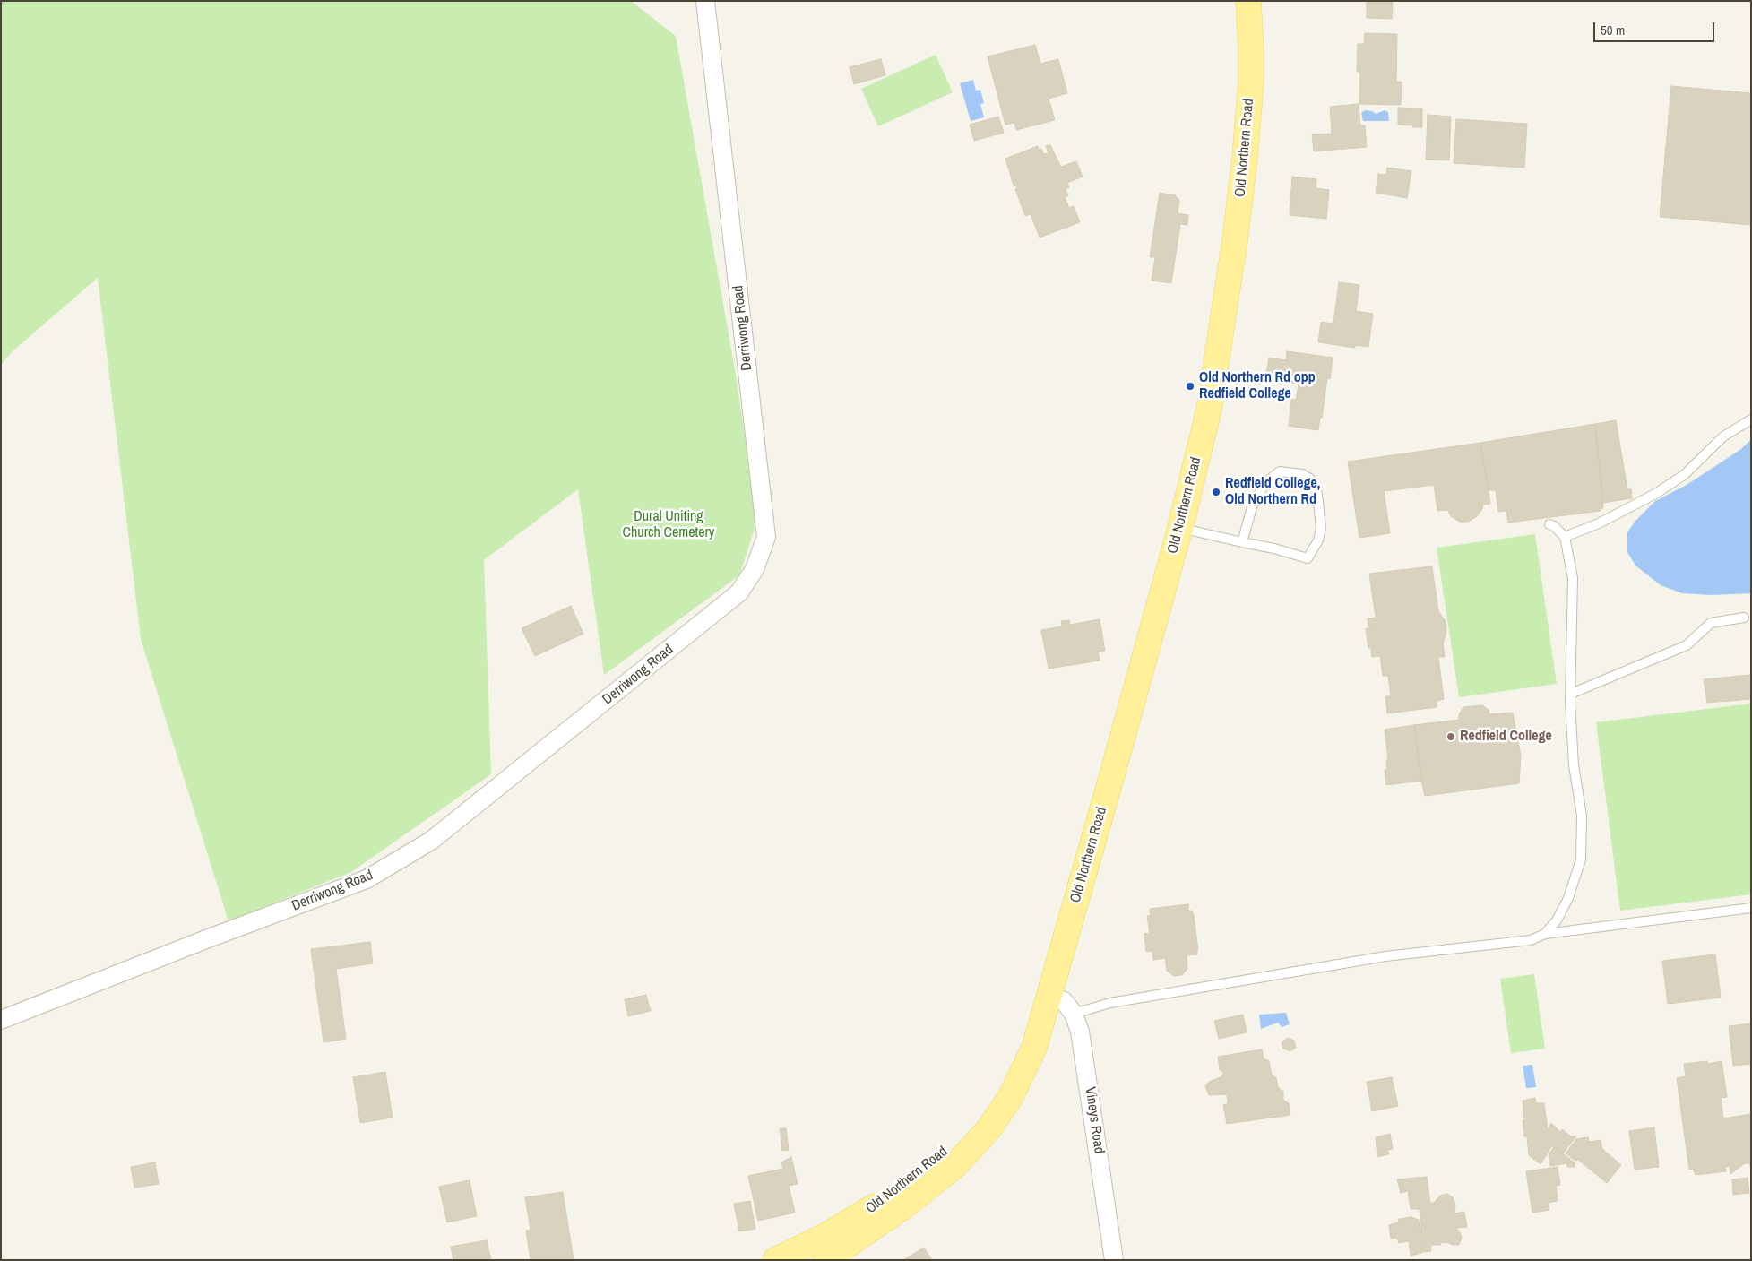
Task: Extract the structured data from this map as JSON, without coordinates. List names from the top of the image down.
{
  "streets": {
    "main road": ["Old Northern Road"],
    "street": ["Derriwong Road", "Vineys Road"]
  },
  "crossings": [
    ["Old Northern Road", "Vineys Road"]
  ],
  "parks": ["Dural Uniting Church Cemetery"],
  "places": ["Old Northern Rd opp Redfield College", "Redfield College, Old Northern Rd", "Redfield College"],
  "scale_bar": "50 m"
}
